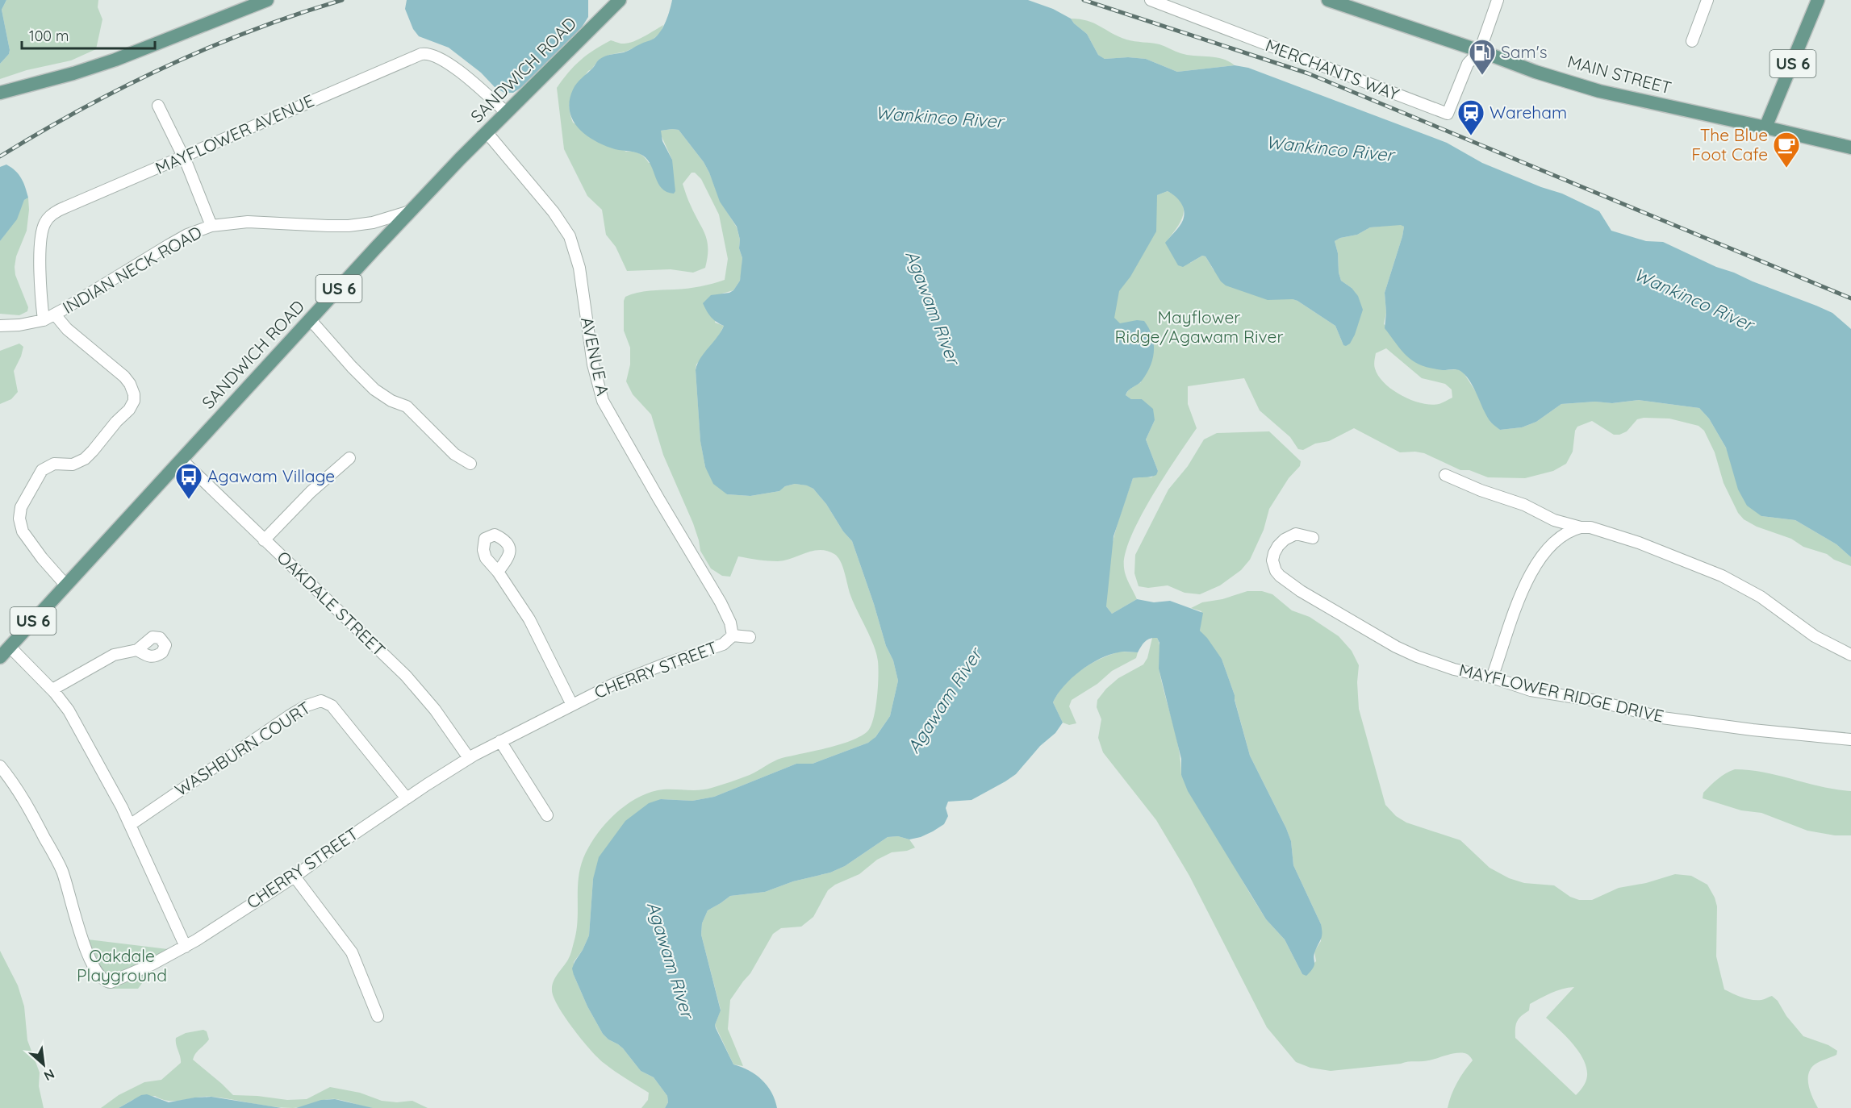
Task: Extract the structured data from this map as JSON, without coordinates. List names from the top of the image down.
{
  "streets": {
    "main road": ["US 6", "SANDWICH ROAD", "MAIN STREET"],
    "street": [
      "MERCHANTS WAY",
      "MAYFLOWER AVENUE",
      "INDIAN NECK ROAD",
      "AVENUE A",
      "OAKDALE STREET",
      "CHERRY STREET",
      "MAYFLOWER RIDGE DRIVE",
      "WASHBURN COURT"
    ]
  },
  "crossings": [
    ["US 6", "MAIN STREET"],
    ["SANDWICH ROAD", "MAYFLOWER AVENUE"],
    ["SANDWICH ROAD", "INDIAN NECK ROAD"],
    ["SANDWICH ROAD", "AVENUE A"],
    ["SANDWICH ROAD", "OAKDALE STREET"],
    ["MERCHANTS WAY", "MAIN STREET"],
    ["MAYFLOWER AVENUE", "INDIAN NECK ROAD"],
    ["AVENUE A", "CHERRY STREET"],
    ["OAKDALE STREET", "CHERRY STREET"],
    ["CHERRY STREET", "WASHBURN COURT"]
  ],
  "water": ["Wankinco River", "Agawam River"],
  "parks": ["Mayflower Ridge/Agawam River", "Oakdale Playground"],
  "places": {
    "fuel station": ["Sam's"],
    "station": ["Wareham"],
    "cafe": ["The Blue Foot Cafe"],
    "bus stop": ["Agawam Village"]
  },
  "scale_bar": "100 m",
  "north": "bottom right"
}
